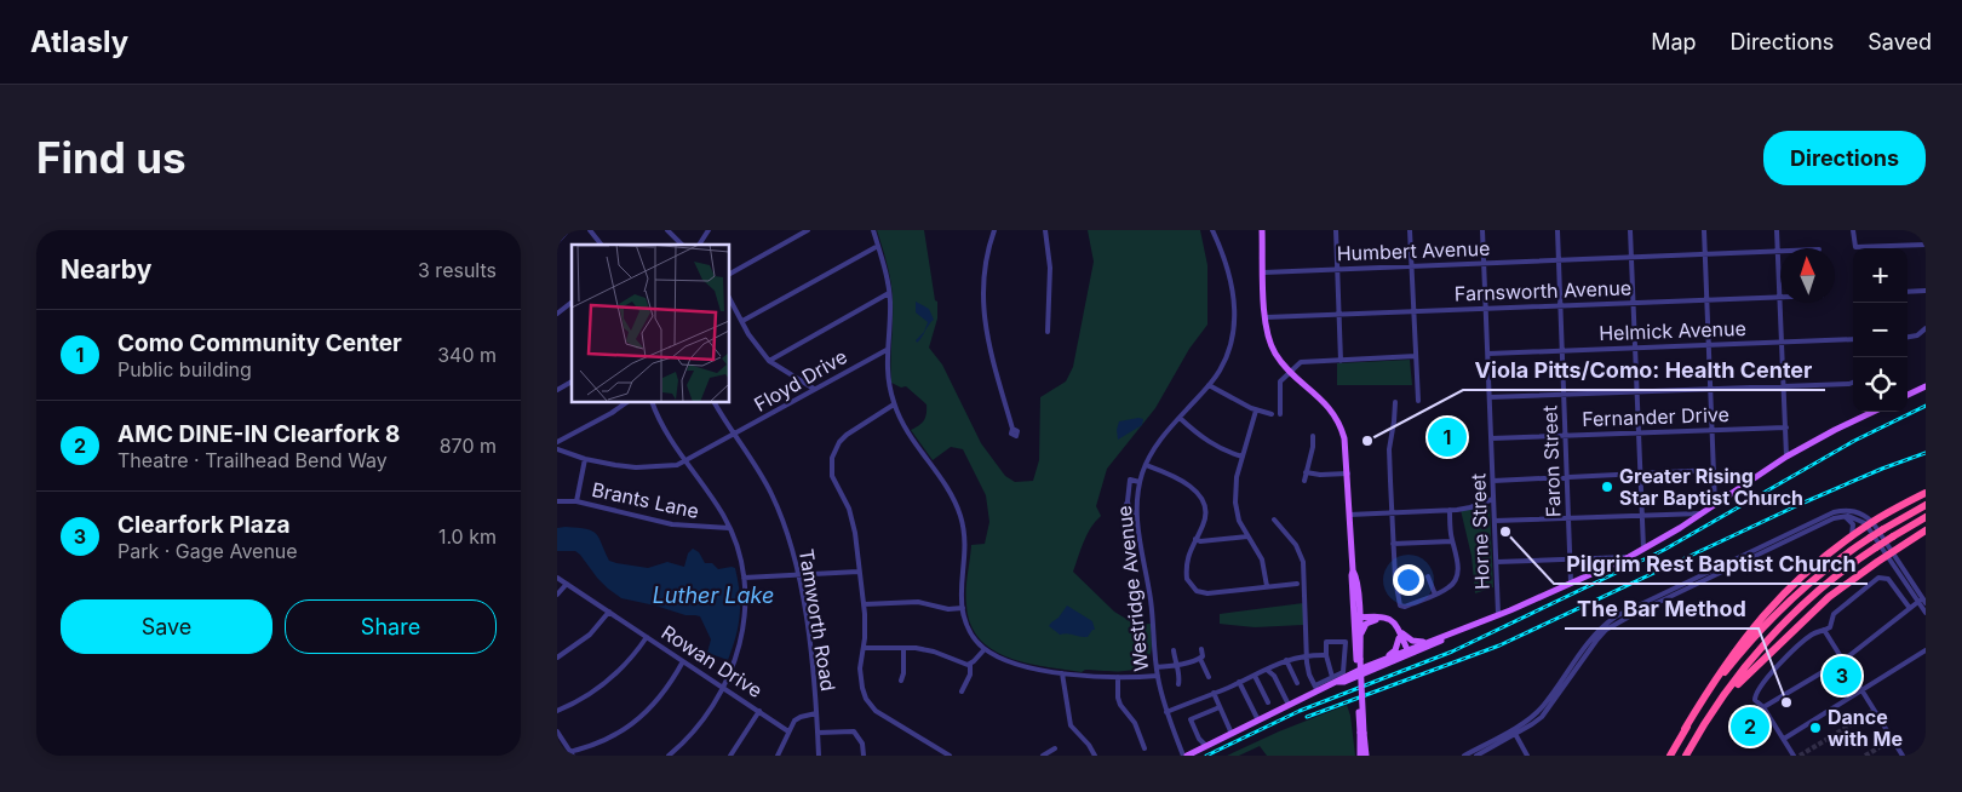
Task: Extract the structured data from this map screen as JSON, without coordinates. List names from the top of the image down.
{
  "streets": {
    "street": [
      "Humbert Avenue",
      "Farnsworth Avenue",
      "Helmick Avenue",
      "Floyd Drive",
      "Fernander Drive",
      "Faron Street",
      "Brants Lane",
      "Horne Street",
      "Westridge Avenue",
      "Tamworth Road",
      "Rowan Drive"
    ]
  },
  "crossings": [
    ["Humbert Avenue", "Faron Street"],
    ["Humbert Avenue", "Horne Street"],
    ["Farnsworth Avenue", "Faron Street"],
    ["Farnsworth Avenue", "Horne Street"],
    ["Helmick Avenue", "Faron Street"],
    ["Helmick Avenue", "Horne Street"],
    ["Floyd Drive", "Tamworth Road"],
    ["Fernander Drive", "Faron Street"],
    ["Fernander Drive", "Horne Street"]
  ],
  "water": ["Luther Lake"],
  "places": [
    "Viola Pitts/Como: Health Center",
    "Greater Rising Star Baptist Church",
    "Pilgrim Rest Baptist Church",
    "The Bar Method",
    "Dance with Me"
  ],
  "north": "top",
  "page": {
    "header": "Atlasly",
    "nav": ["Map", "Directions", "Saved"],
    "buttons": [
      "Directions",
      ["Save", "Share"]
    ],
    "title": "Find us",
    "heading": ["Nearby", "3 results"],
    "map_buttons": ["+", "−"],
    "list": [
      {
        "mark": "1",
        "name": "Como Community Center",
        "note": "Public building",
        "value": "340 m"
      },
      {
        "mark": "2",
        "name": "AMC DINE-IN Clearfork 8",
        "note": "Theatre · Trailhead Bend Way",
        "value": "870 m"
      },
      {
        "mark": "3",
        "name": "Clearfork Plaza",
        "note": "Park · Gage Avenue",
        "value": "1.0 km"
      }
    ],
    "pins": ["1", "3", "2"]
  }
}
